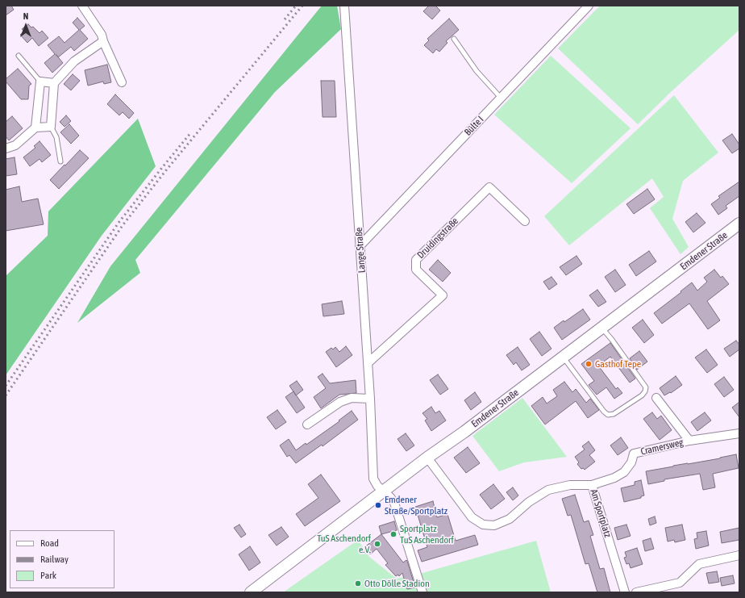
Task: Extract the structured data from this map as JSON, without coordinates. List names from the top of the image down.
{
  "streets": {
    "street": [
      "Bülte I",
      "Druidingstraße",
      "Lange Straße",
      "Emdener Straße",
      "Cramersweg",
      "Am Sportplatz"
    ]
  },
  "crossings": [
    ["Bülte I", "Lange Straße"],
    ["Druidingstraße", "Lange Straße"],
    ["Lange Straße", "Emdener Straße"],
    ["Emdener Straße", "Am Sportplatz"],
    ["Cramersweg", "Am Sportplatz"]
  ],
  "places": [
    "Gasthof Tepe",
    "Emdener Straße/Sportplatz",
    "Sportplatz TuS Aschendorf",
    "TuS Aschendorf e.V.",
    "Otto Dölle Stadion"
  ],
  "legend": ["Road", "Railway", "Park"],
  "north": "top"
}
